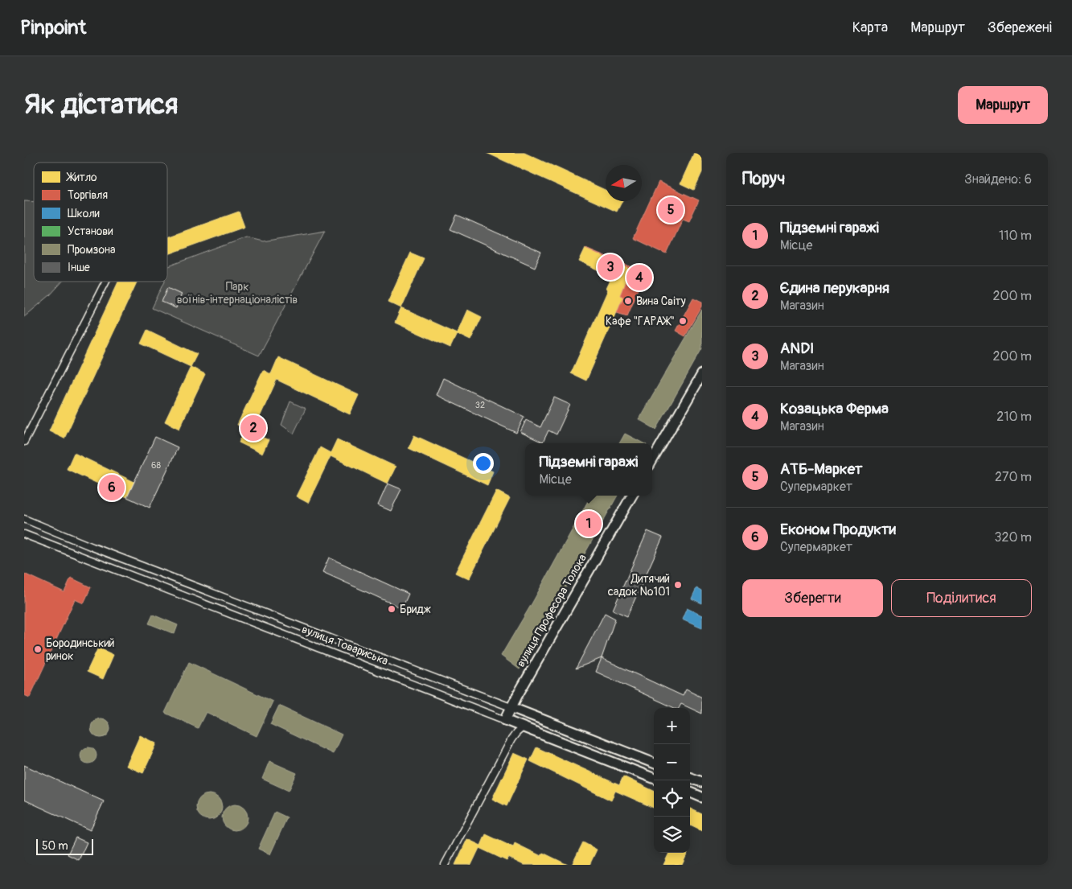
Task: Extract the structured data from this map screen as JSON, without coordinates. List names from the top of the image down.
{
  "streets": {
    "street": ["вулиця Професора Толока", "вулиця Товариська"]
  },
  "crossings": [
    ["вулиця Професора Толока", "вулиця Товариська"]
  ],
  "parks": ["Парк воїнів-інтернаціоналістів"],
  "places": [
    "Вина Світу",
    "Кафе \"ГАРАЖ\"",
    "Дитячий садок №101",
    "Бридж",
    "Бородинський ринок"
  ],
  "house_numbers": ["32", "68"],
  "legend": [
    "Житло",
    "Торгівля",
    "Школи",
    "Установи",
    "Промзона",
    "Інше"
  ],
  "scale_bar": "50 m",
  "north": "left",
  "page": {
    "header": "Pinpoint",
    "nav": ["Карта", "Маршрут", "Збережені"],
    "buttons": [
      "Маршрут",
      ["Зберегти", "Поділитися"]
    ],
    "title": "Як дістатися",
    "heading": ["Поруч", "Знайдено: 6"],
    "pins": [
      "5",
      "3",
      "4",
      "2",
      "6",
      "1"
    ],
    "list": [
      {
        "mark": "1",
        "name": "Підземні гаражі",
        "note": "Місце",
        "value": "110 m"
      },
      {
        "mark": "2",
        "name": "Єдина перукарня",
        "note": "Магазин",
        "value": "200 m"
      },
      {
        "mark": "3",
        "name": "ANDI",
        "note": "Магазин",
        "value": "200 m"
      },
      {
        "mark": "4",
        "name": "Козацька Ферма",
        "note": "Магазин",
        "value": "210 m"
      },
      {
        "mark": "5",
        "name": "АТБ-Маркет",
        "note": "Супермаркет",
        "value": "270 m"
      },
      {
        "mark": "6",
        "name": "Економ Продукти",
        "note": "Супермаркет",
        "value": "320 m"
      }
    ],
    "popup": ["Підземні гаражі", "Місце"],
    "map_buttons": ["+", "−"],
    "scale": "50 m"
  }
}
